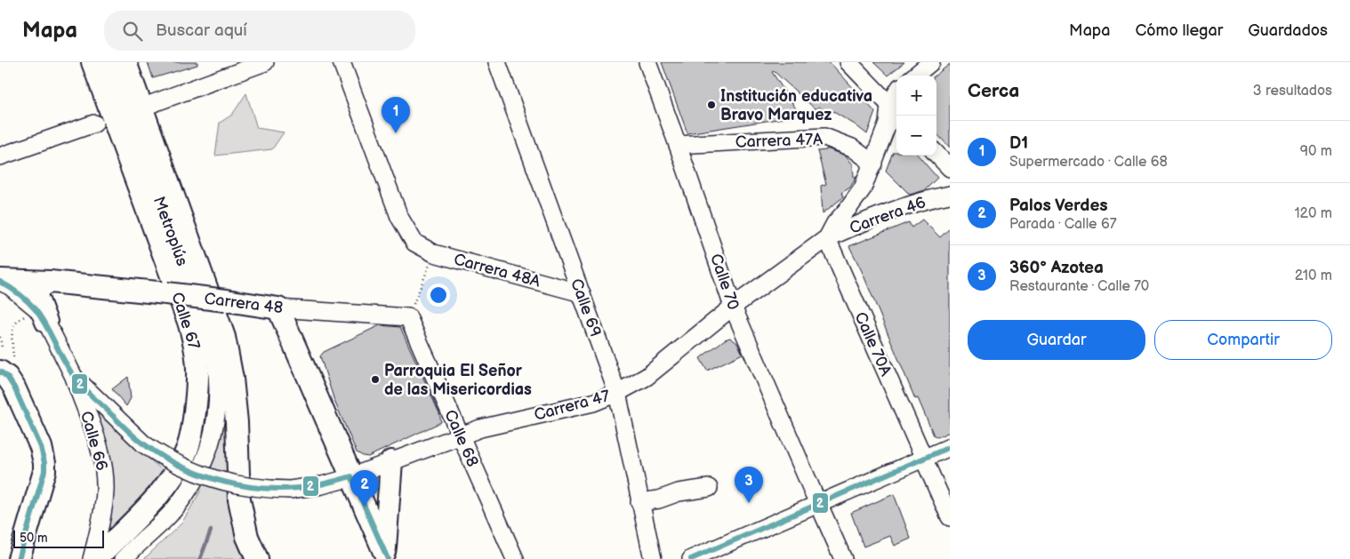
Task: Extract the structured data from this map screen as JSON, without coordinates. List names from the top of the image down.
{
  "streets": {
    "main road": ["Carrera 48", "Calle 67"],
    "street": [
      "Carrera 47A",
      "Carrera 46",
      "Metroplús",
      "Carrera 48A",
      "Calle 70",
      "Calle 69",
      "Calle 70A",
      "Carrera 47",
      "Calle 68",
      "Calle 66"
    ]
  },
  "crossings": [
    ["Carrera 47A", "Calle 70"],
    ["Carrera 47A", "Carrera 47"],
    ["Carrera 46", "Calle 70A"],
    ["Carrera 46", "Carrera 47"],
    ["Carrera 48A", "Calle 69"],
    ["Calle 70", "Carrera 47"],
    ["Carrera 48", "Calle 68"],
    ["Calle 69", "Carrera 47"],
    ["Calle 70A", "Carrera 47"],
    ["Carrera 47", "Calle 68"],
    ["Carrera 47", "Calle 66"]
  ],
  "places": ["Institución educativa Bravo Marquez", "Parroquia El Señor de las Misericordias"],
  "lines": ["transit line 2"],
  "scale_bar": "50 m",
  "page": {
    "header": "Mapa",
    "search": "Buscar aquí",
    "nav": ["Mapa", "Cómo llegar", "Guardados"],
    "heading": ["Cerca", "3 resultados"],
    "map_buttons": ["+", "−"],
    "pins": ["1", "3", "2"],
    "list": [
      {
        "mark": "1",
        "name": "D1",
        "note": "Supermercado · Calle 68",
        "value": "90 m"
      },
      {
        "mark": "2",
        "name": "Palos Verdes",
        "note": "Parada · Calle 67",
        "value": "120 m"
      },
      {
        "mark": "3",
        "name": "360° Azotea",
        "note": "Restaurante · Calle 70",
        "value": "210 m"
      }
    ],
    "buttons": ["Guardar", "Compartir"],
    "scale": "50 m"
  }
}
